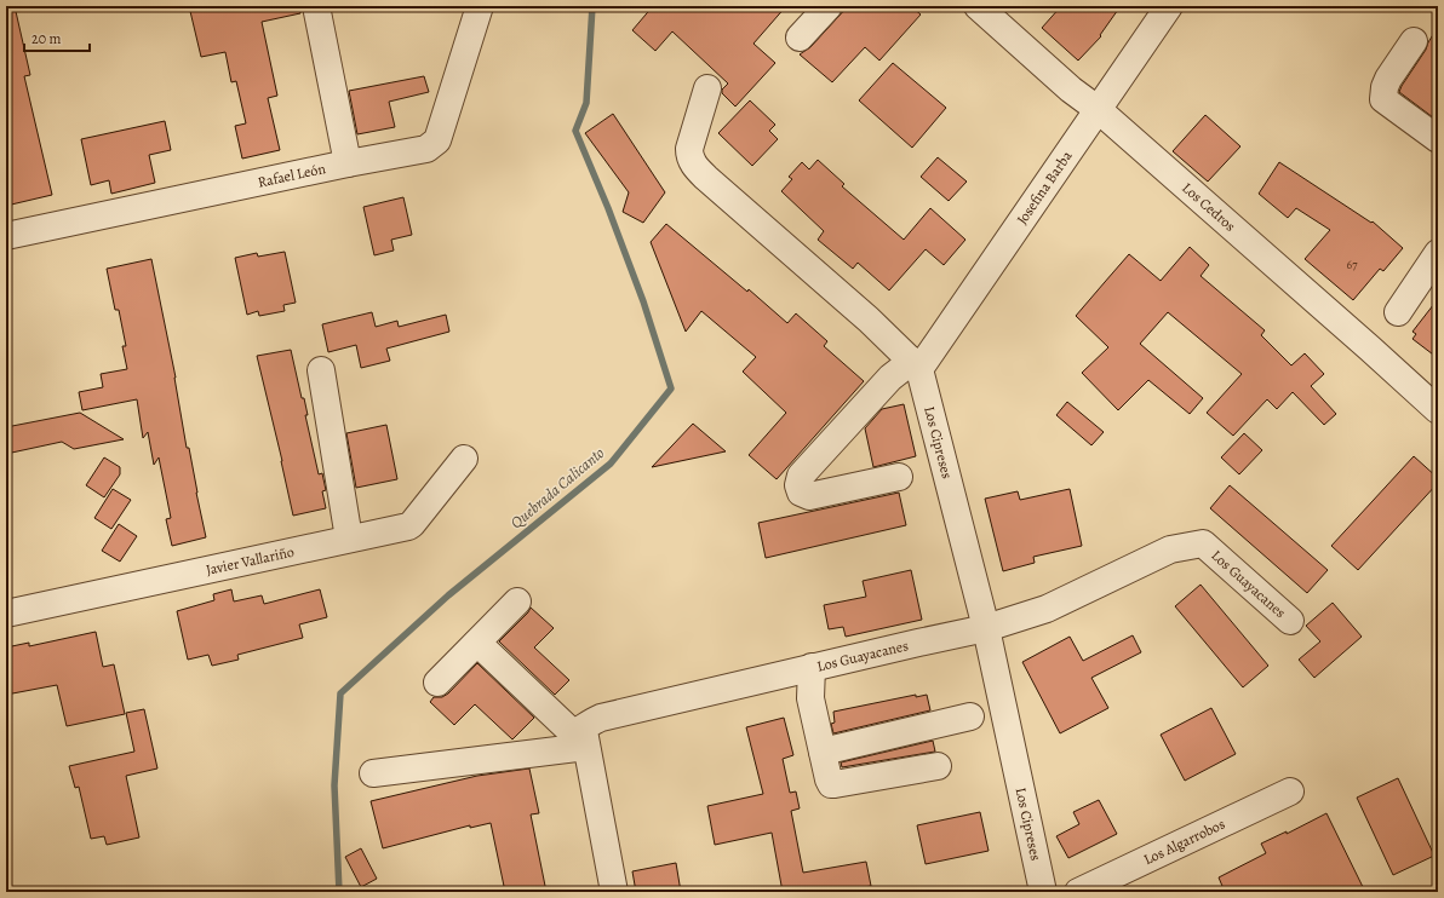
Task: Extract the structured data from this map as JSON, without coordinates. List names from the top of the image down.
{
  "streets": {
    "street": [
      "Rafael León",
      "Josefina Barba",
      "Los Cedros",
      "Los Cipreses",
      "Javier Vallariño",
      "Los Guayacanes",
      "Los Algarrobos"
    ]
  },
  "crossings": [
    ["Josefina Barba", "Los Cedros"],
    ["Josefina Barba", "Los Cipreses"],
    ["Los Cipreses", "Los Guayacanes"]
  ],
  "water": ["Quebrada Calicanto"],
  "house_numbers": ["67"],
  "scale_bar": "20 m"
}
